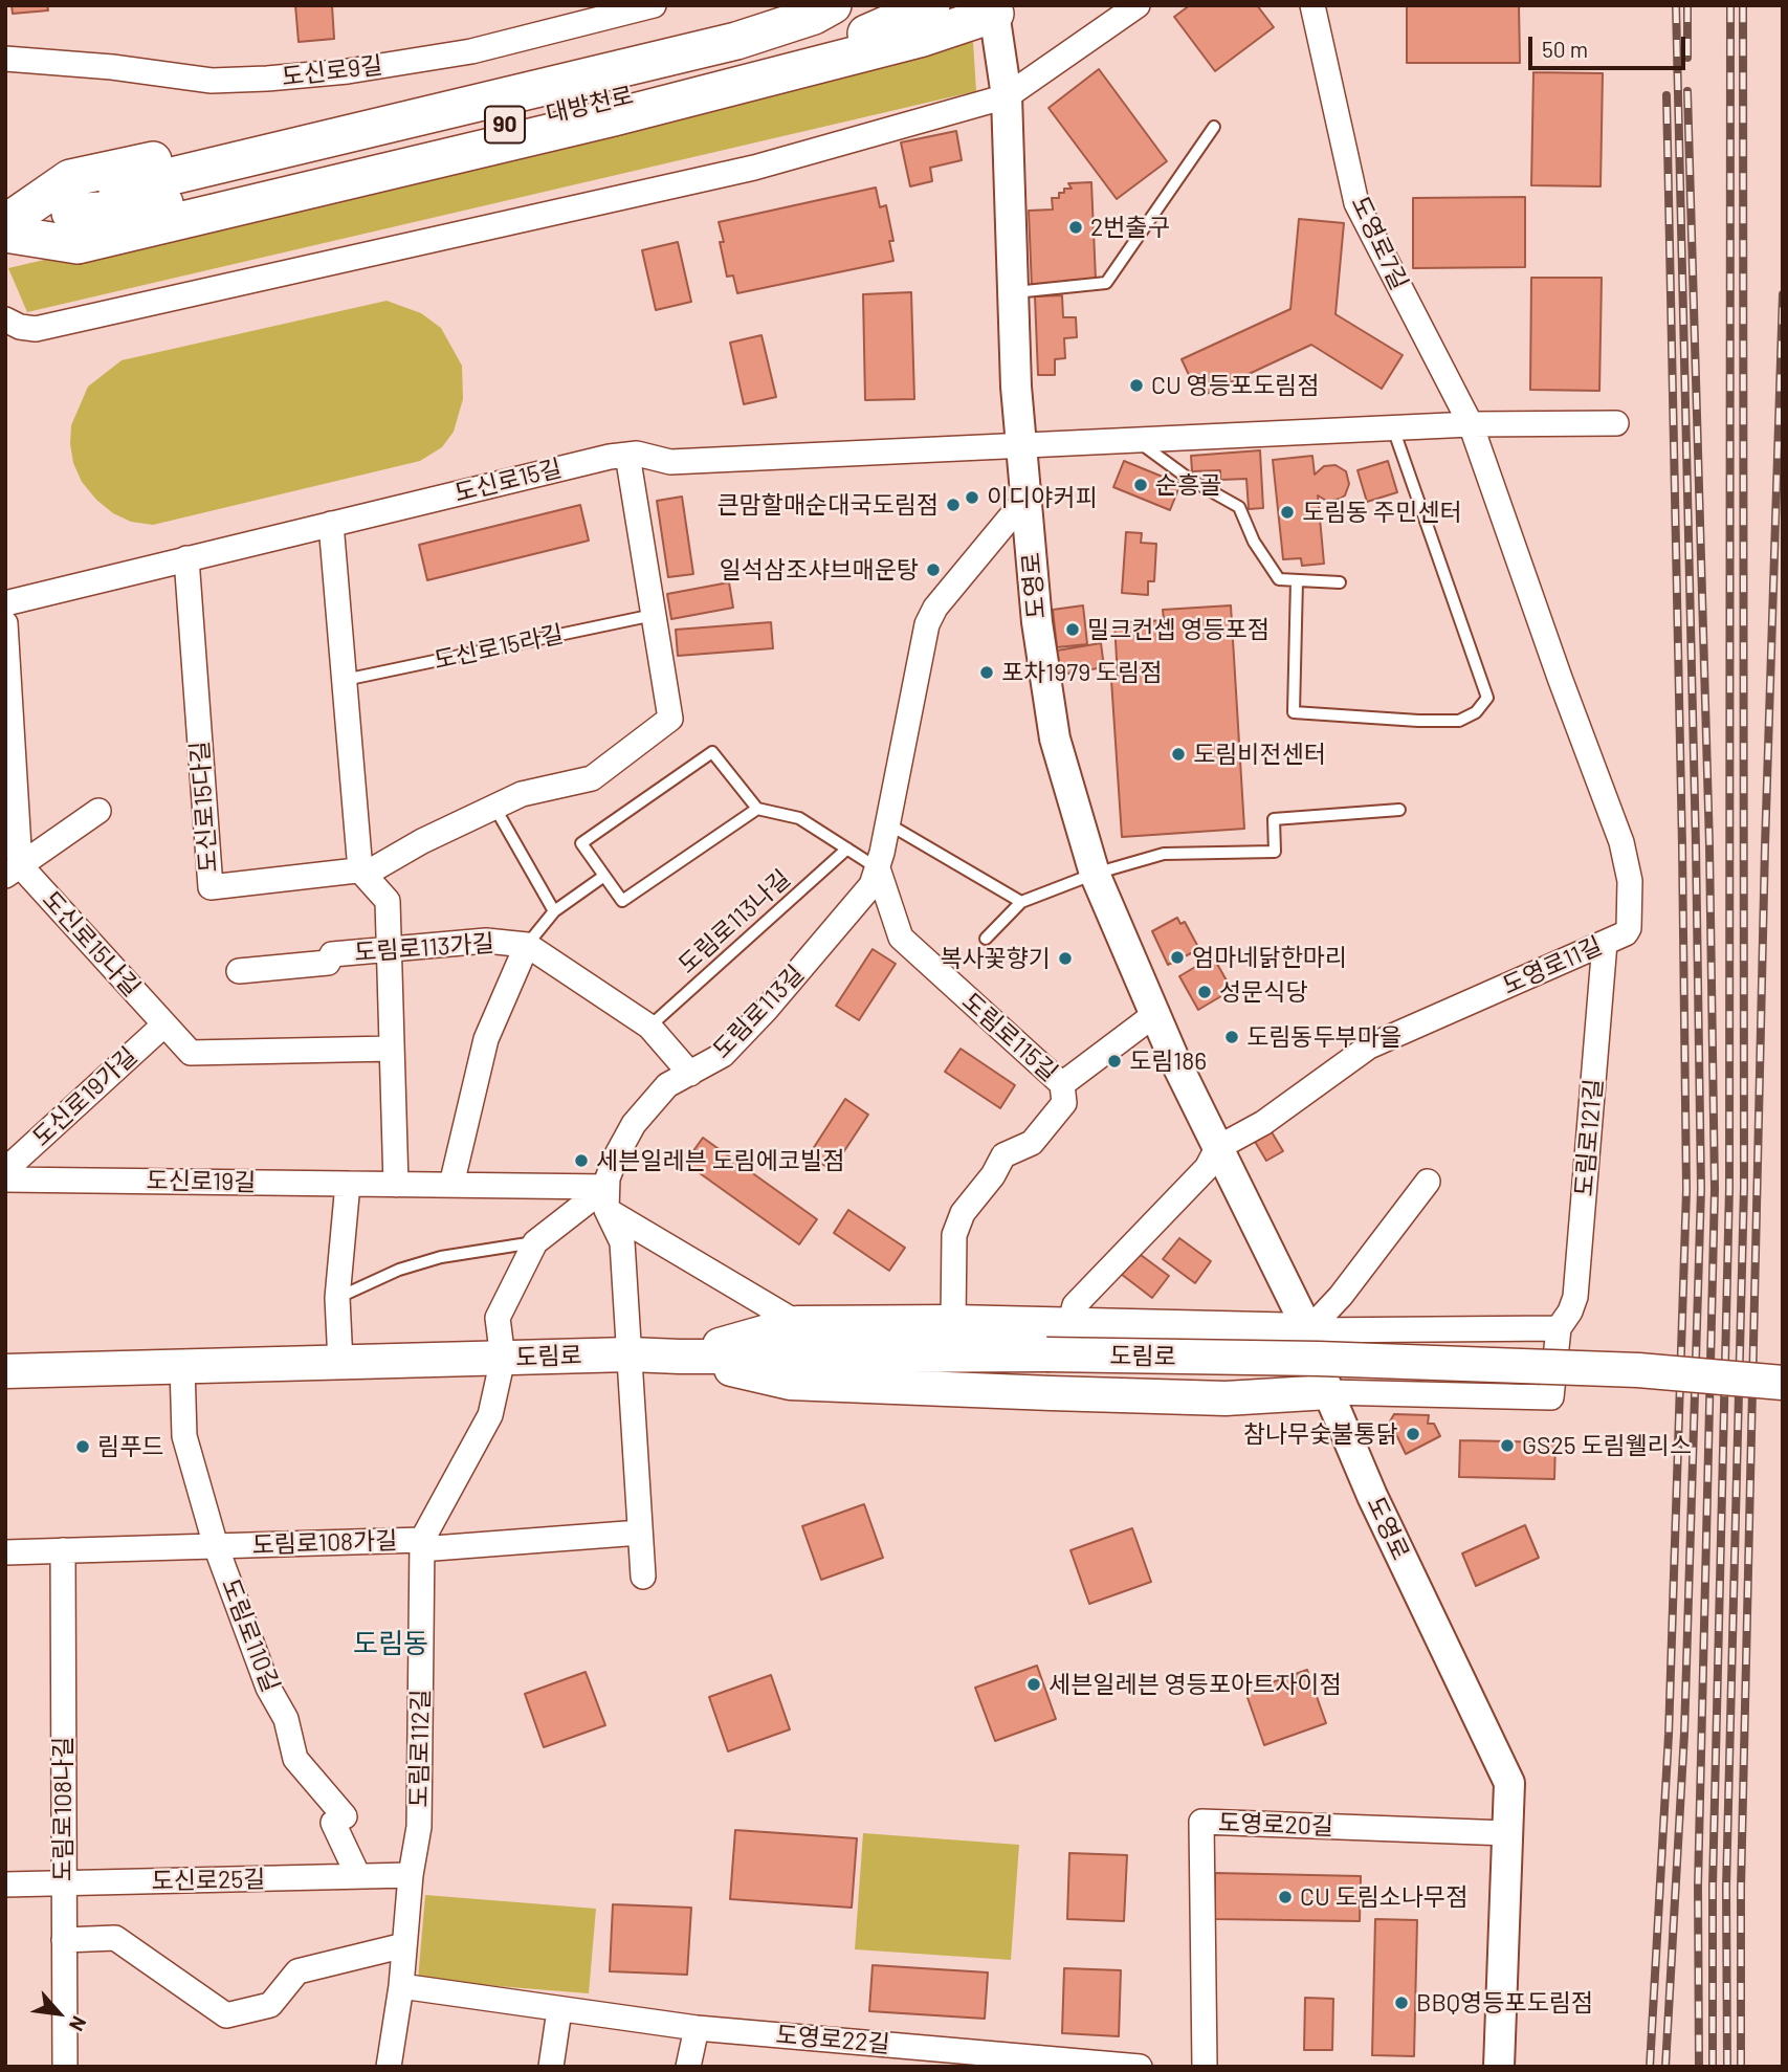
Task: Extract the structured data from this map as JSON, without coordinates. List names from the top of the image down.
{
  "streets": {
    "main road": ["대방천로", "90", "도림로"],
    "street": [
      "도신로9길",
      "도영로7길",
      "도신로15길",
      "도영로",
      "도신로15다길",
      "도신로15나길",
      "도림로113가길",
      "도영로11길",
      "도림로113길",
      "도림로115길",
      "도신로19가길",
      "도림로121길",
      "도신로19길",
      "도림로108가길",
      "도림로110길",
      "도림로112길",
      "도림로108나길",
      "도영로20길",
      "도신로25길",
      "도영로22길"
    ],
    "lane": ["도신로15라길", "도림로113나길"]
  },
  "crossings": [
    ["도영로7길", "도영로11길"],
    ["도신로15길", "도영로"],
    ["도신로15길", "도신로15다길"],
    ["도영로", "도영로11길"],
    ["도영로", "도림로113길"],
    ["도영로", "도영로20길"],
    ["도신로15라길", "도신로15다길"],
    ["도림로113나길", "도림로113가길"],
    ["도신로15나길", "도신로19가길"],
    ["도림로113가길", "도림로113길"],
    ["도영로11길", "도림로121길"],
    ["도림로113길", "도림로115길"],
    ["도림로113길", "도신로19길"],
    ["도림로113길", "도림로"],
    ["도신로19길", "도림로"],
    ["도림로", "도림로110길"],
    ["도림로", "도림로112길"],
    ["도림로108가길", "도림로110길"],
    ["도림로108가길", "도림로112길"],
    ["도림로108가길", "도림로108나길"],
    ["도림로110길", "도신로25길"],
    ["도림로112길", "도신로25길"],
    ["도림로112길", "도영로22길"],
    ["도림로108나길", "도신로25길"]
  ],
  "districts": ["도림동"],
  "places": [
    "2번출구",
    "CU 영등포도림점",
    "순흥골",
    "이디야커피",
    "큰맘할매순대국도림점",
    "도림동 주민센터",
    "일석삼조샤브매운탕",
    "밀크컨셉 영등포점",
    "포차1979 도림점",
    "도림비전센터",
    "엄마네닭한마리",
    "복사꽃향기",
    "성문식당",
    "도림동두부마을",
    "도림186",
    "세븐일레븐 도림에코빌점",
    "참나무숯불통닭",
    "GS25 도림웰리스",
    "림푸드",
    "세븐일레븐 영등포아트자이점",
    "CU 도림소나무점",
    "BBQ영등포도림점"
  ],
  "scale_bar": "50 m",
  "north": "bottom right"
}
